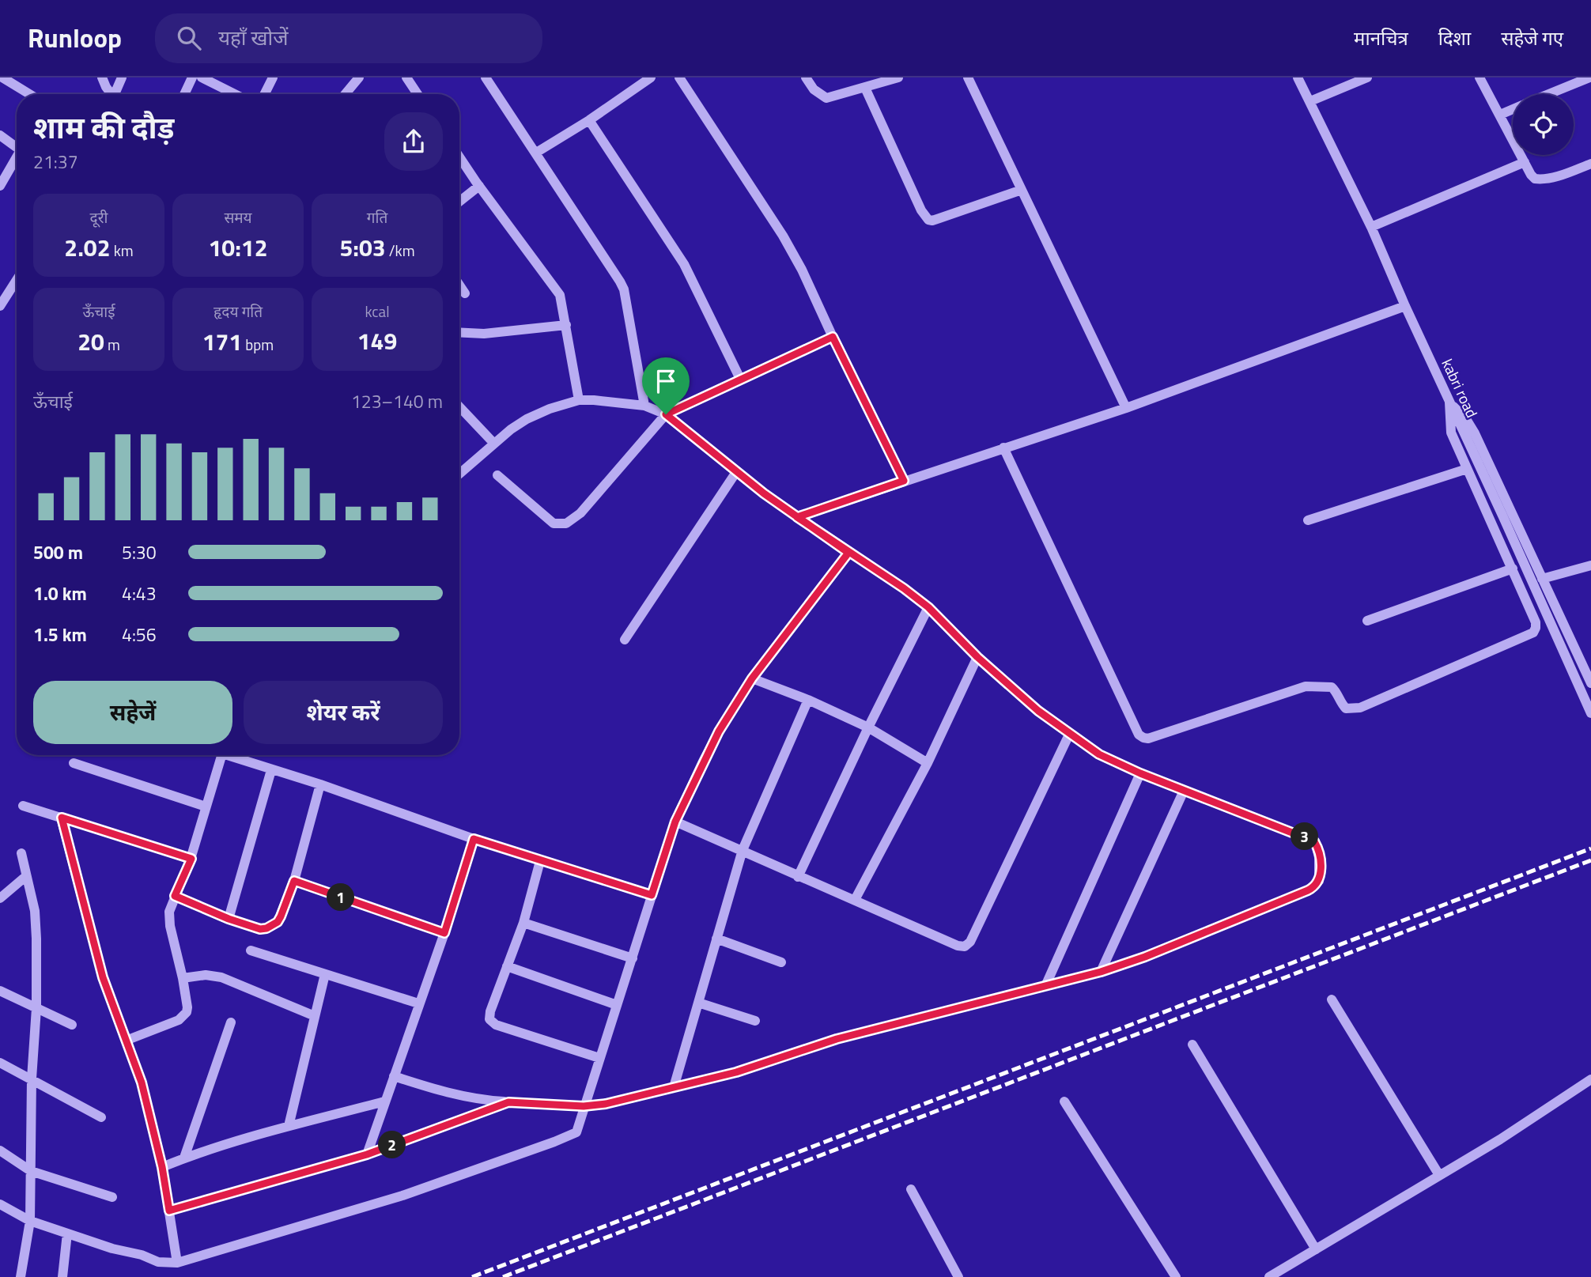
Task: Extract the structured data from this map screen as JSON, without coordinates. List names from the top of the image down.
{
  "streets": {
    "street": ["kabri road"]
  },
  "page": {
    "header": "Runloop",
    "search": "यहाँ खोजें",
    "nav": ["मानचित्र", "दिशा", "सहेजे गए"],
    "heading": ["शाम की दौड़", "21:37"],
    "stats": [
      ["दूरी", "2.02 km"],
      ["समय", "10:12"],
      ["गति", "5:03 /km"],
      ["ऊँचाई", "20 m"],
      ["हृदय गति", "171 bpm"],
      ["kcal", "149"]
    ],
    "chart": ["ऊँचाई", "123–140 m"],
    "list": [
      {
        "name": "500 m",
        "note": "5:30"
      },
      {
        "name": "1.0 km",
        "note": "4:43"
      },
      {
        "name": "1.5 km",
        "note": "4:56"
      }
    ],
    "buttons": ["सहेजें", "शेयर करें"],
    "pins": ["3", "1", "2"]
  }
}
